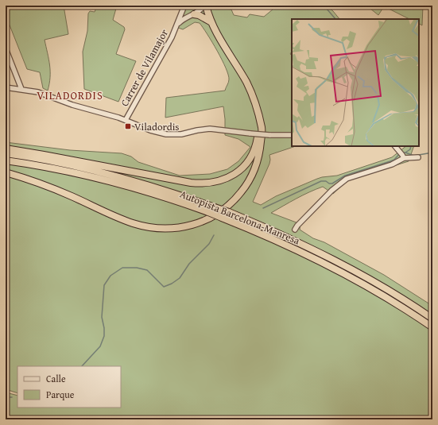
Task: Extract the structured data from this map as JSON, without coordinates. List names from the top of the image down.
{
  "streets": {
    "highway": ["Autopista Barcelona-Manresa"],
    "street": ["Carrer de Vilamajor"]
  },
  "districts": ["VILADORDIS"],
  "places": {
    "transit": ["Viladordis"]
  },
  "legend": ["Calle", "Parque"]
}
